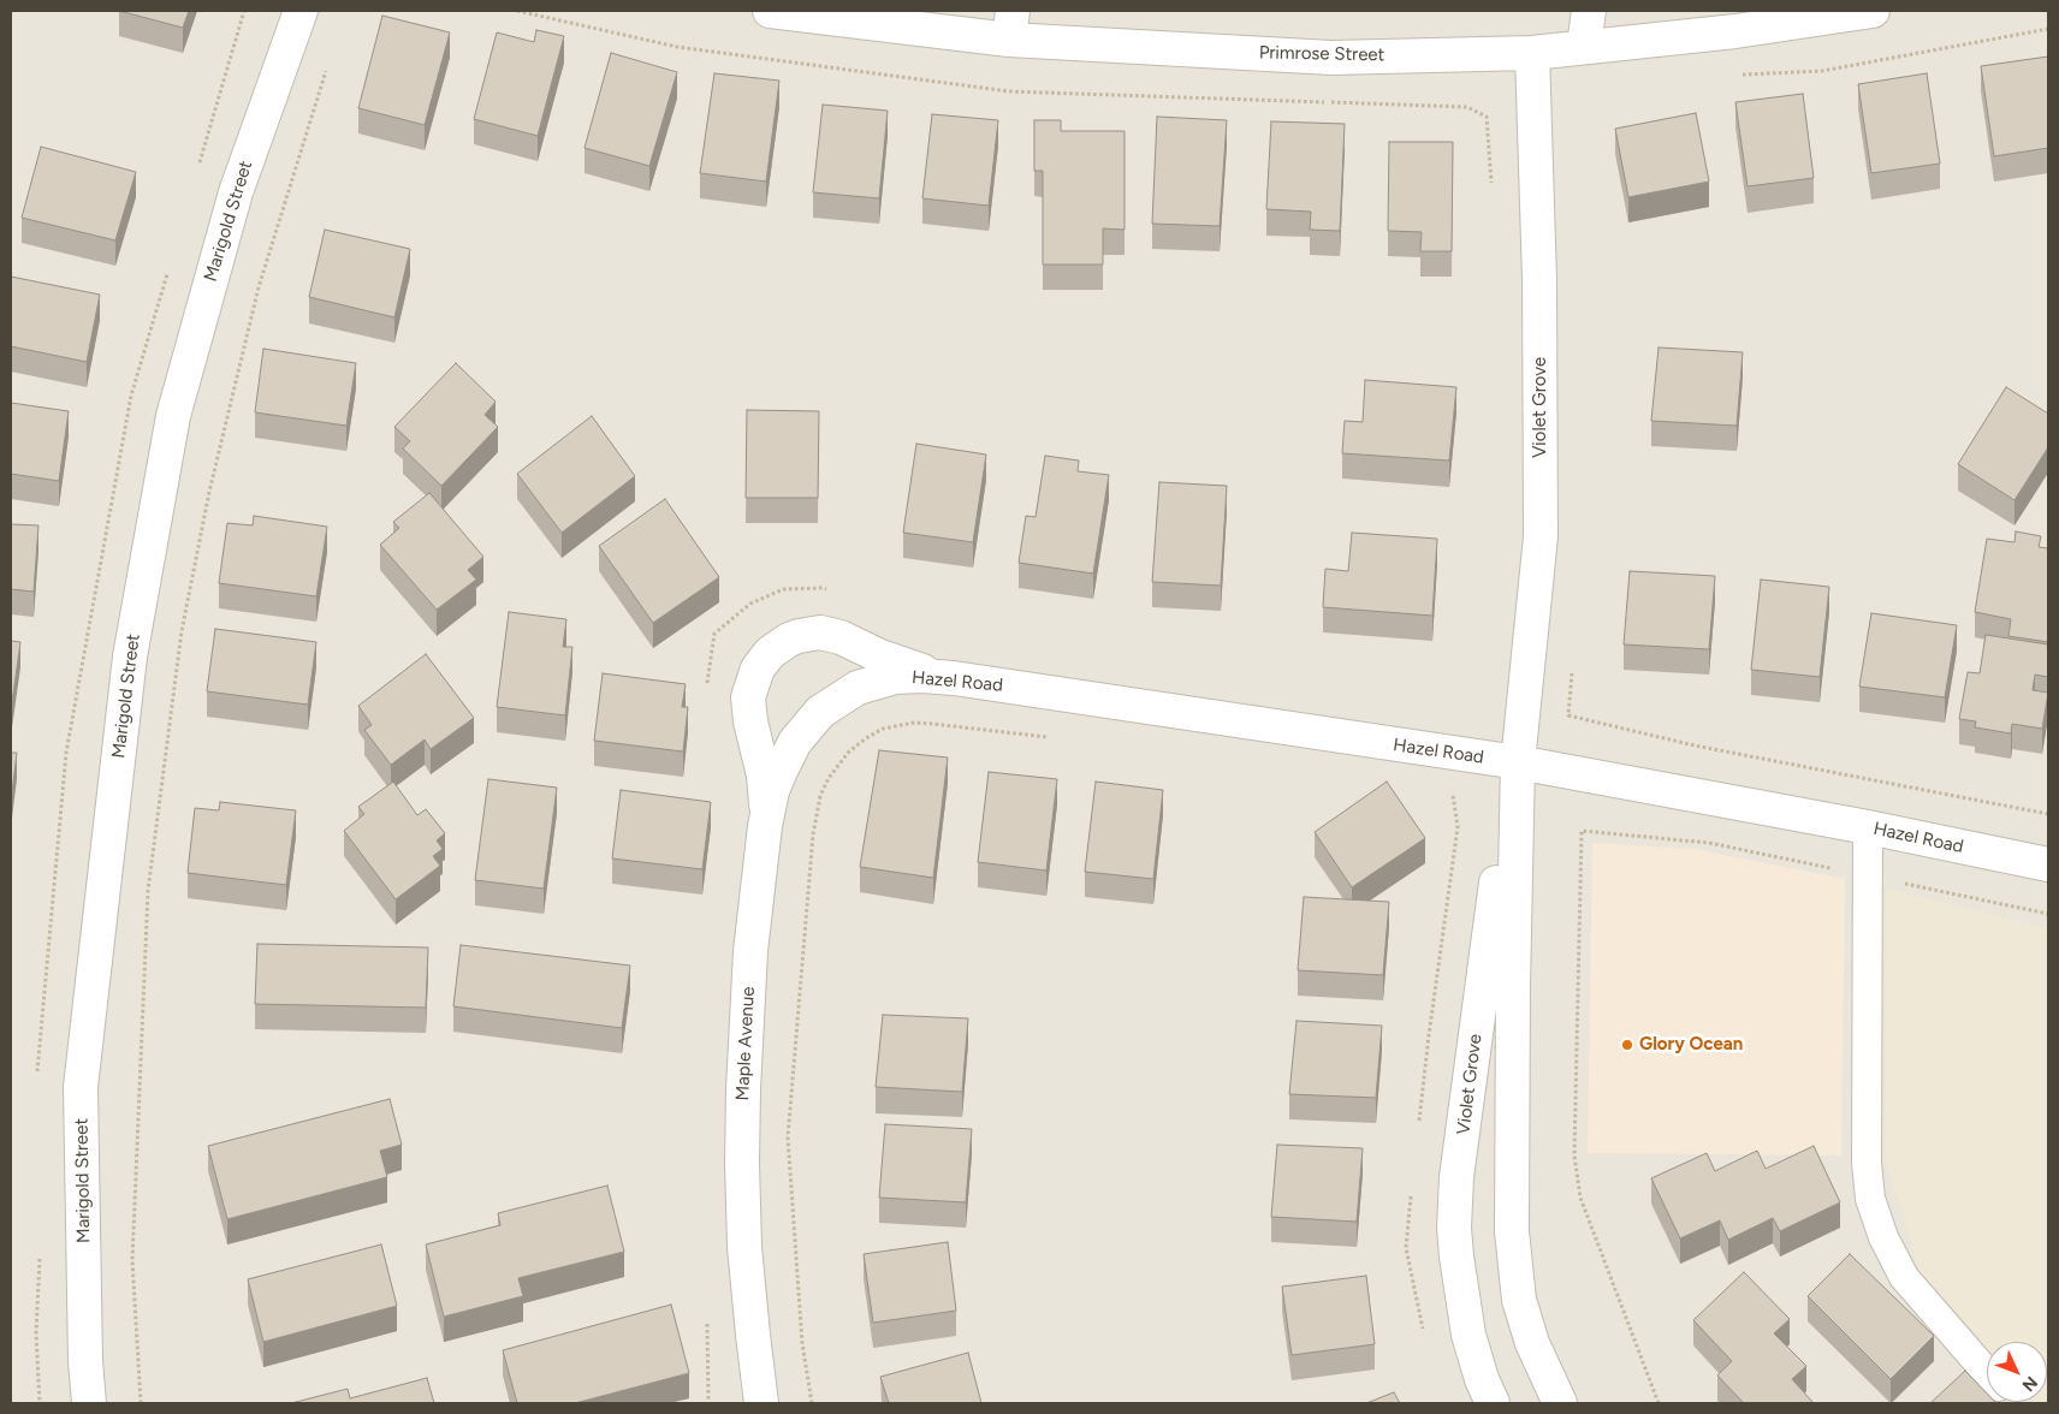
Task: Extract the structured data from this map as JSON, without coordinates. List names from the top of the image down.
{
  "streets": {
    "street": [
      "Primrose Street",
      "Marigold Street",
      "Violet Grove",
      "Hazel Road",
      "Maple Avenue"
    ]
  },
  "crossings": [
    ["Primrose Street", "Violet Grove"],
    ["Violet Grove", "Hazel Road"],
    ["Hazel Road", "Maple Avenue"]
  ],
  "places": ["Glory Ocean"],
  "north": "bottom right"
}
